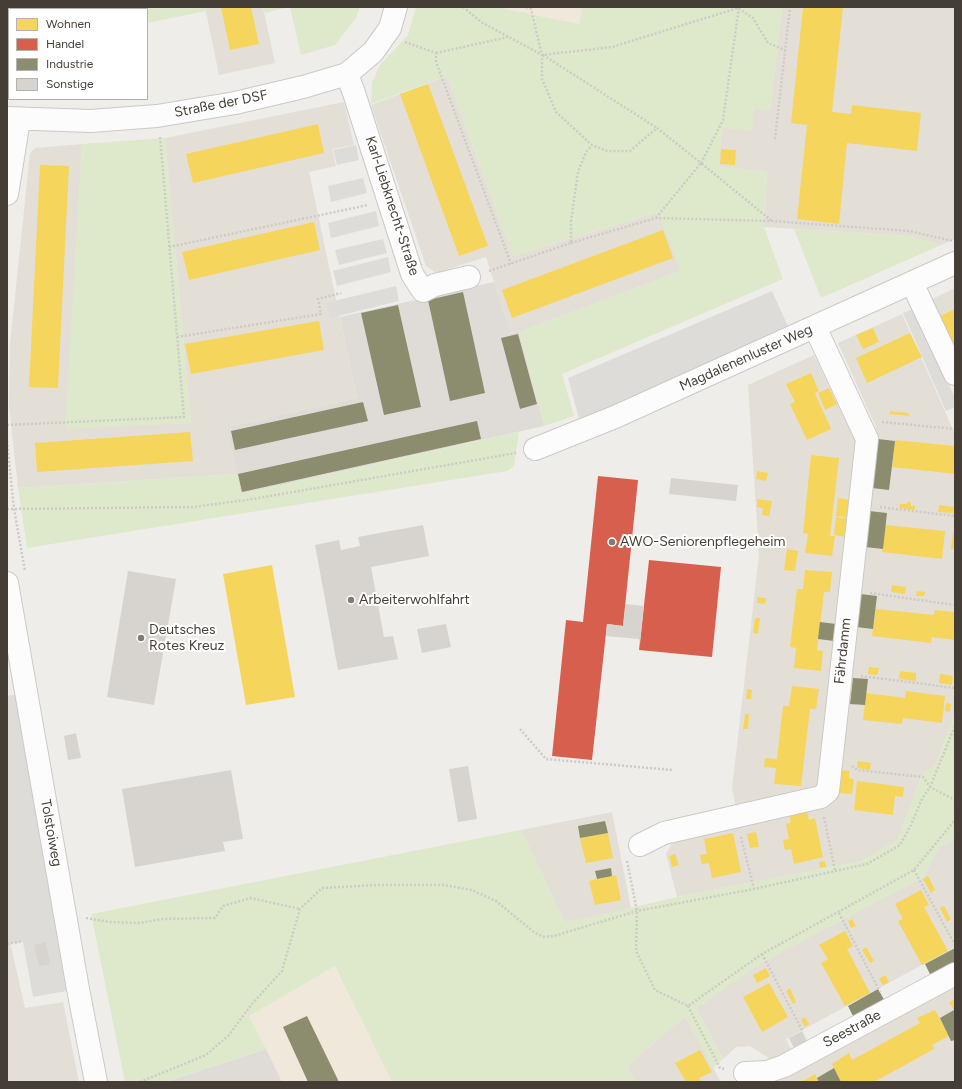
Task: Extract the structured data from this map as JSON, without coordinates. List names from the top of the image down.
{
  "streets": {
    "street": [
      "Straße der DSF",
      "Karl-Liebknecht-Straße",
      "Magdalenenluster Weg",
      "Fährdamm",
      "Tolstoiweg",
      "Seestraße"
    ]
  },
  "crossings": [
    ["Straße der DSF", "Karl-Liebknecht-Straße"],
    ["Magdalenenluster Weg", "Fährdamm"]
  ],
  "places": ["AWO-Seniorenpflegeheim", "Arbeiterwohlfahrt", "Deutsches Rotes Kreuz"],
  "legend": [
    "Wohnen",
    "Handel",
    "Industrie",
    "Sonstige"
  ]
}
